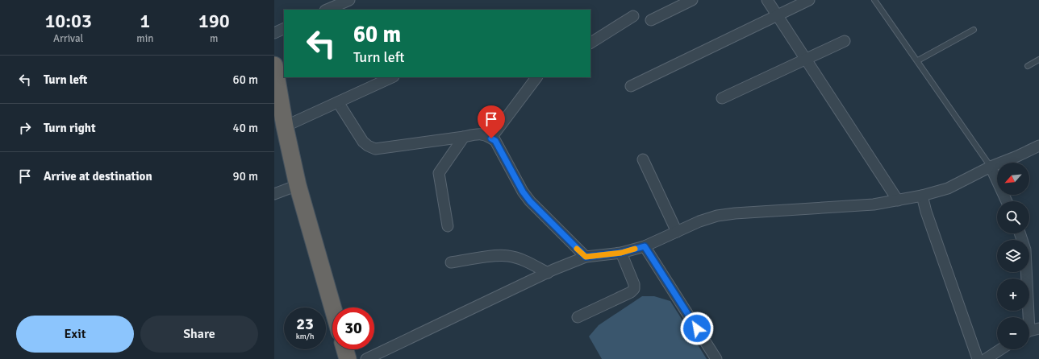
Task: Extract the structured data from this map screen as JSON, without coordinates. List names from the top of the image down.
{
  "north": "bottom left",
  "page": {
    "eta": [
      "10:03",
      "Arrival",
      "1",
      "min",
      "190",
      "m"
    ],
    "turn": ["60 m", "Turn left"],
    "list": [
      {
        "name": "Turn left",
        "value": "60 m"
      },
      {
        "name": "Turn right",
        "value": "40 m"
      },
      {
        "name": "Arrive at destination",
        "value": "90 m"
      }
    ],
    "map_buttons": ["+", "−"],
    "speed": "23 km/h",
    "limit": "30",
    "buttons": ["Exit", "Share"]
  }
}
